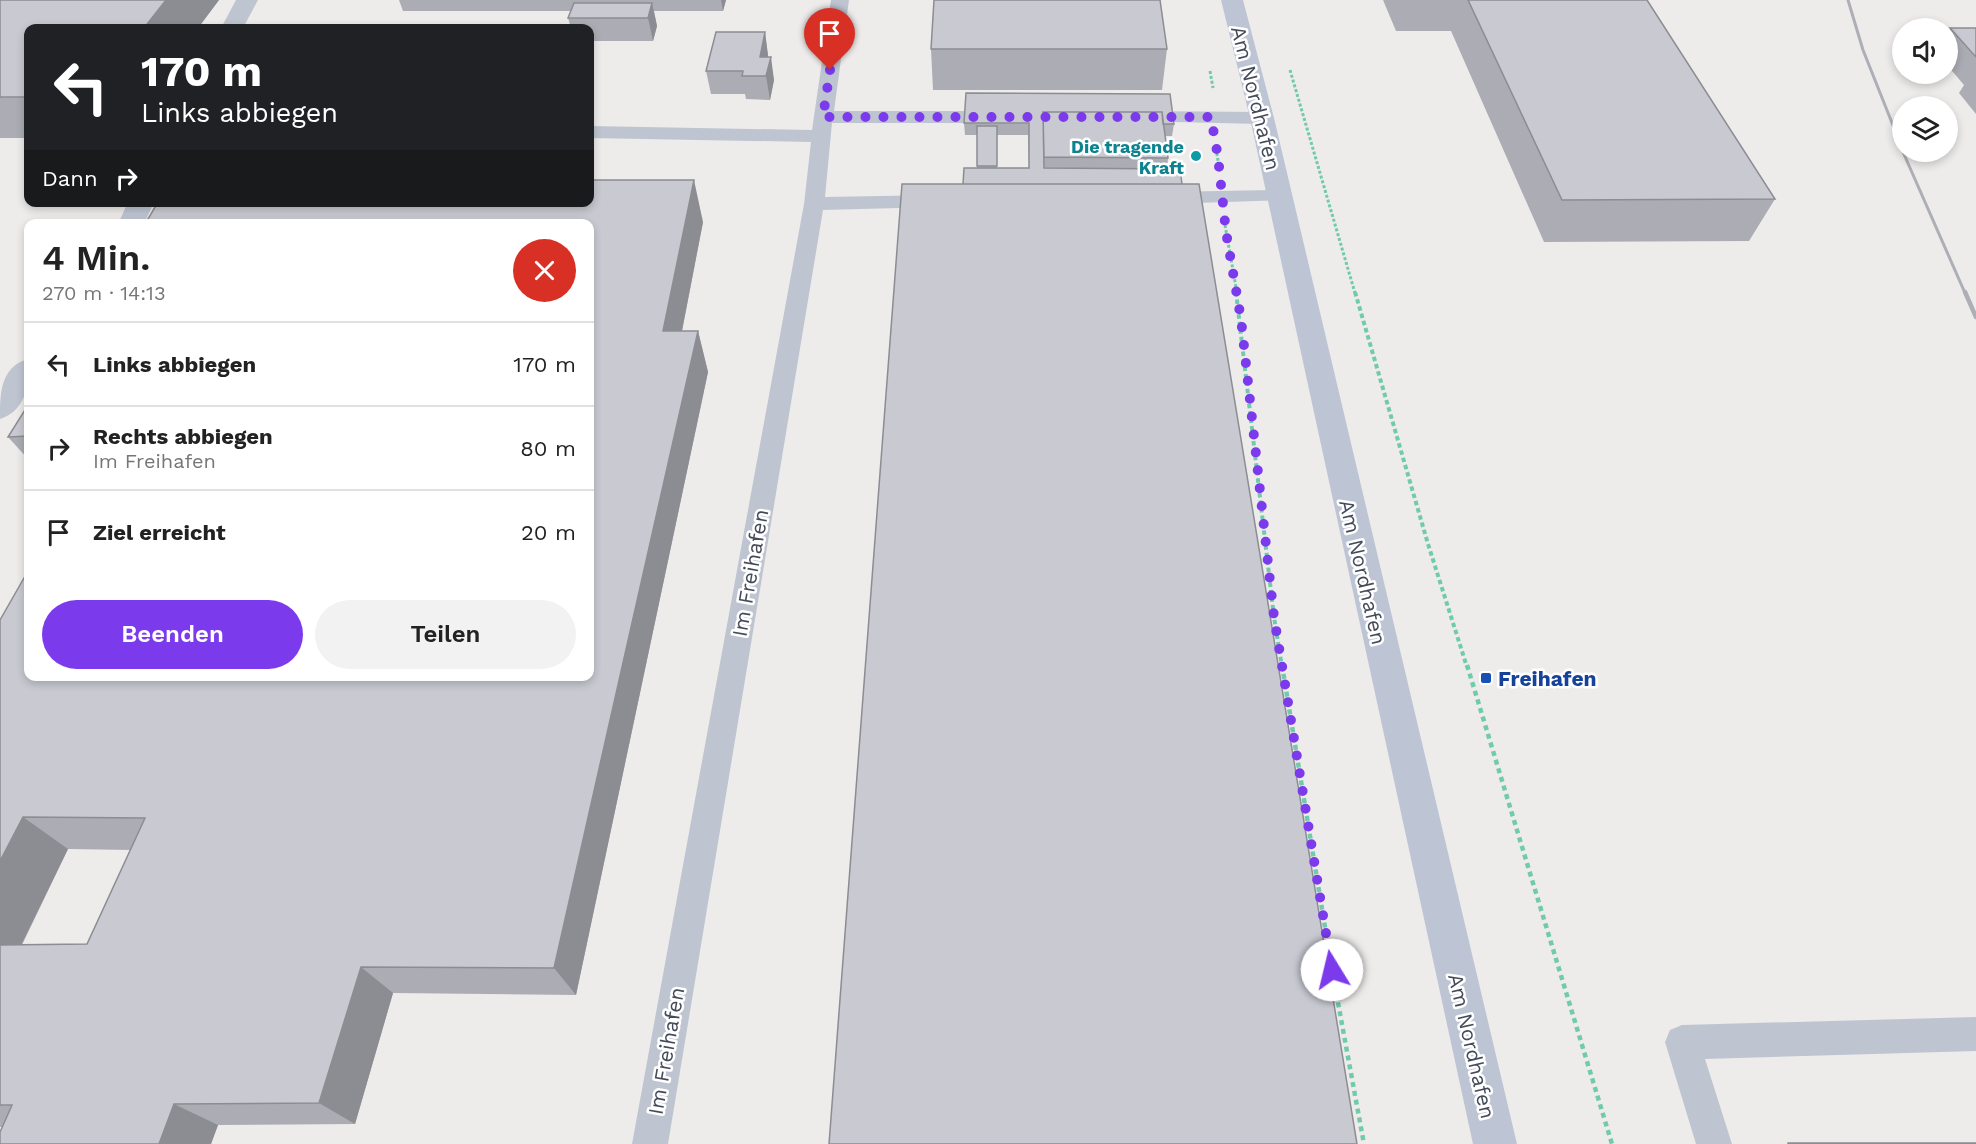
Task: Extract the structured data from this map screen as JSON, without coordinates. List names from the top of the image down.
{
  "streets": {
    "main road": ["Am Nordhafen"],
    "lane": ["Im Freihafen"]
  },
  "places": {
    "other": ["Die tragende Kraft"],
    "transit": ["Freihafen"]
  },
  "page": {
    "turn": ["170 m", "Links abbiegen"],
    "then": "Dann",
    "heading": ["4 Min.", "270 m · 14:13"],
    "list": [
      {
        "name": "Links abbiegen",
        "value": "170 m"
      },
      {
        "name": "Rechts abbiegen",
        "note": "Im Freihafen",
        "value": "80 m"
      },
      {
        "name": "Ziel erreicht",
        "value": "20 m"
      }
    ],
    "buttons": ["Beenden", "Teilen"]
  }
}
